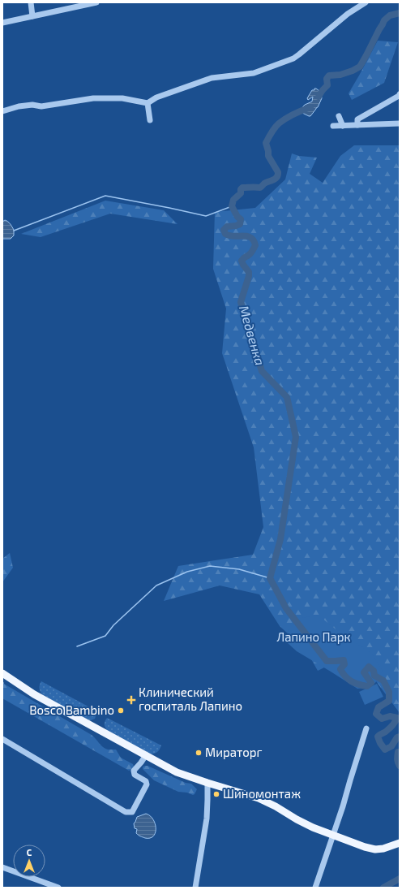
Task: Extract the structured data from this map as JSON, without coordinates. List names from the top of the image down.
{
  "water": ["Медвенка"],
  "parks": ["Лапино Парк"],
  "places": {
    "health": ["Клинический госпиталь Лапино"],
    "other": ["Bosco Bambino", "Мираторг", "Шиномонтаж"]
  },
  "north": "top"
}
